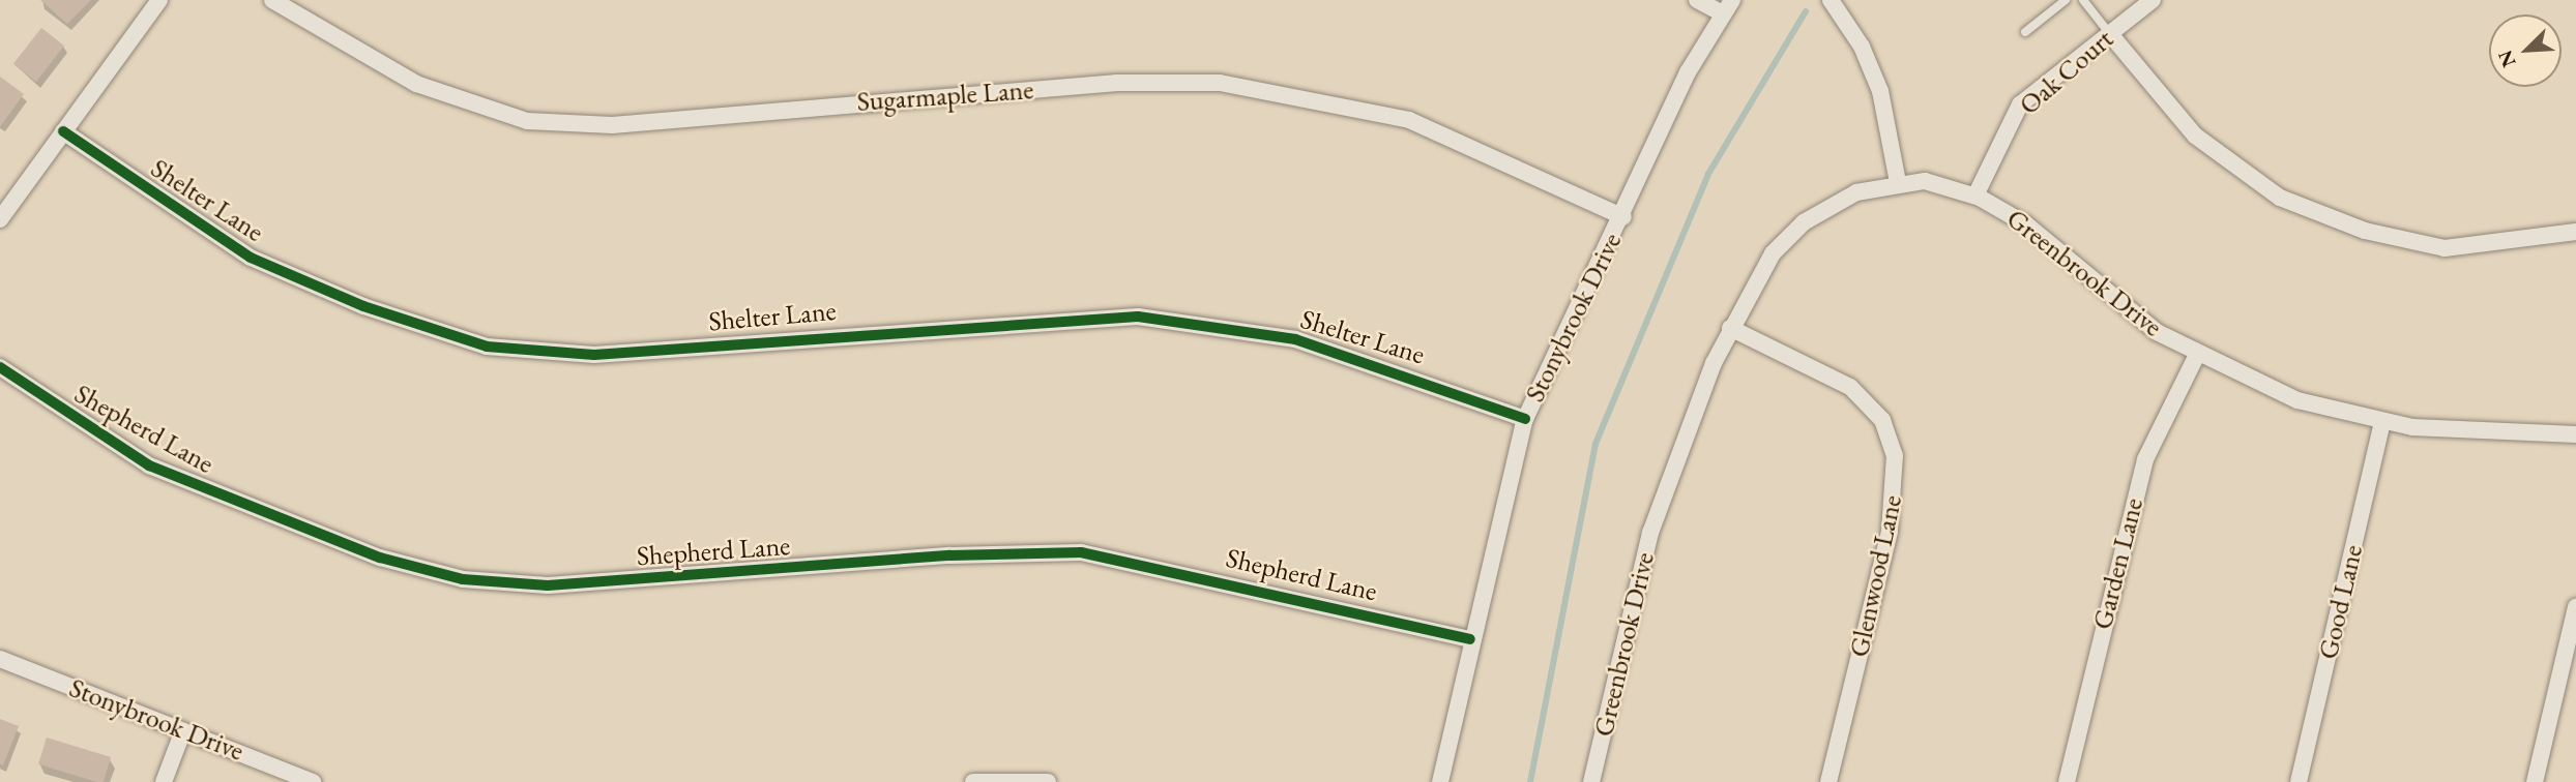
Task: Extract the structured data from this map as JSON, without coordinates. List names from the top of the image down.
{
  "streets": {
    "street": [
      "Oak Court",
      "Sugarmaple Lane",
      "Shelter Lane",
      "Greenbrook Drive",
      "Stonybrook Drive",
      "Shepherd Lane",
      "Garden Lane",
      "Glenwood Lane",
      "Good Lane"
    ]
  },
  "crossings": [
    ["Oak Court", "Greenbrook Drive"],
    ["Sugarmaple Lane", "Stonybrook Drive"],
    ["Shelter Lane", "Stonybrook Drive"],
    ["Greenbrook Drive", "Garden Lane"],
    ["Greenbrook Drive", "Glenwood Lane"],
    ["Greenbrook Drive", "Good Lane"],
    ["Stonybrook Drive", "Shepherd Lane"]
  ],
  "north": "bottom left"
}
